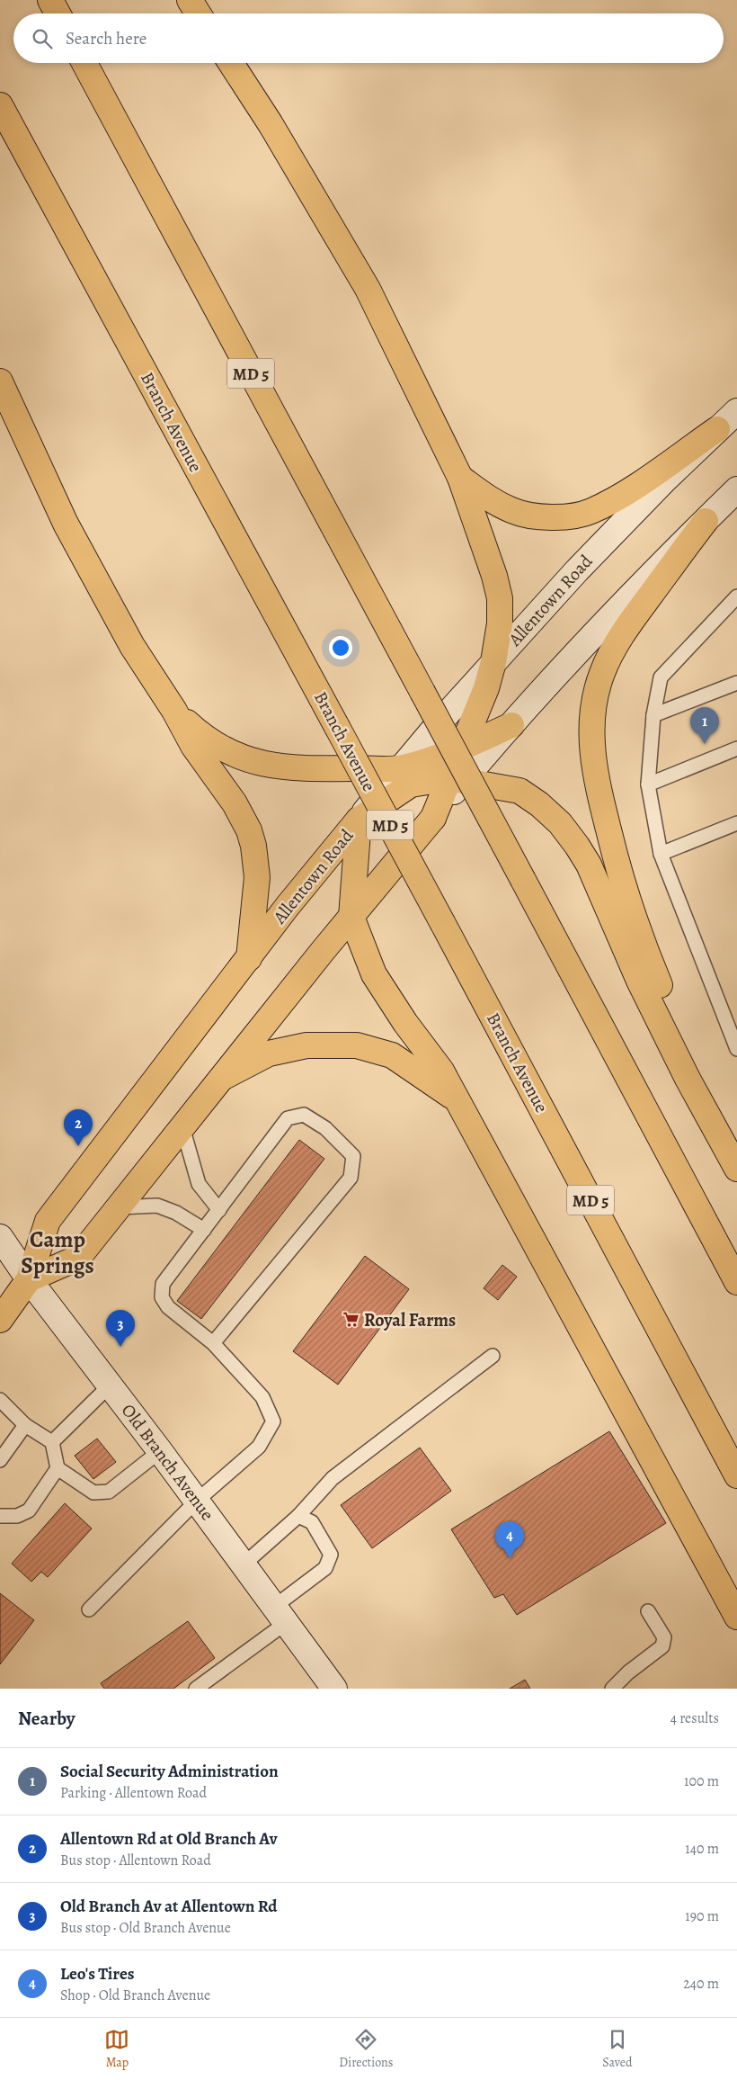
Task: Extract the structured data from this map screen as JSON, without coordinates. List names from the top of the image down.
{
  "streets": {
    "main road": [
      "MD 5",
      "Branch Avenue",
      "Allentown Road",
      "Old Branch Avenue"
    ]
  },
  "crossings": [
    ["Allentown Road", "Old Branch Avenue"]
  ],
  "districts": ["Camp Springs"],
  "places": {
    "supermarket": ["Royal Farms"]
  },
  "page": {
    "search": "Search here",
    "pins": [
      "1",
      "2",
      "3",
      "4"
    ],
    "heading": ["Nearby", "4 results"],
    "list": [
      {
        "mark": "1",
        "name": "Social Security Administration",
        "note": "Parking · Allentown Road",
        "value": "100 m"
      },
      {
        "mark": "2",
        "name": "Allentown Rd at Old Branch Av",
        "note": "Bus stop · Allentown Road",
        "value": "140 m"
      },
      {
        "mark": "3",
        "name": "Old Branch Av at Allentown Rd",
        "note": "Bus stop · Old Branch Avenue",
        "value": "190 m"
      },
      {
        "mark": "4",
        "name": "Leo's Tires",
        "note": "Shop · Old Branch Avenue",
        "value": "240 m"
      }
    ],
    "nav": ["Map", "Directions", "Saved"]
  }
}
